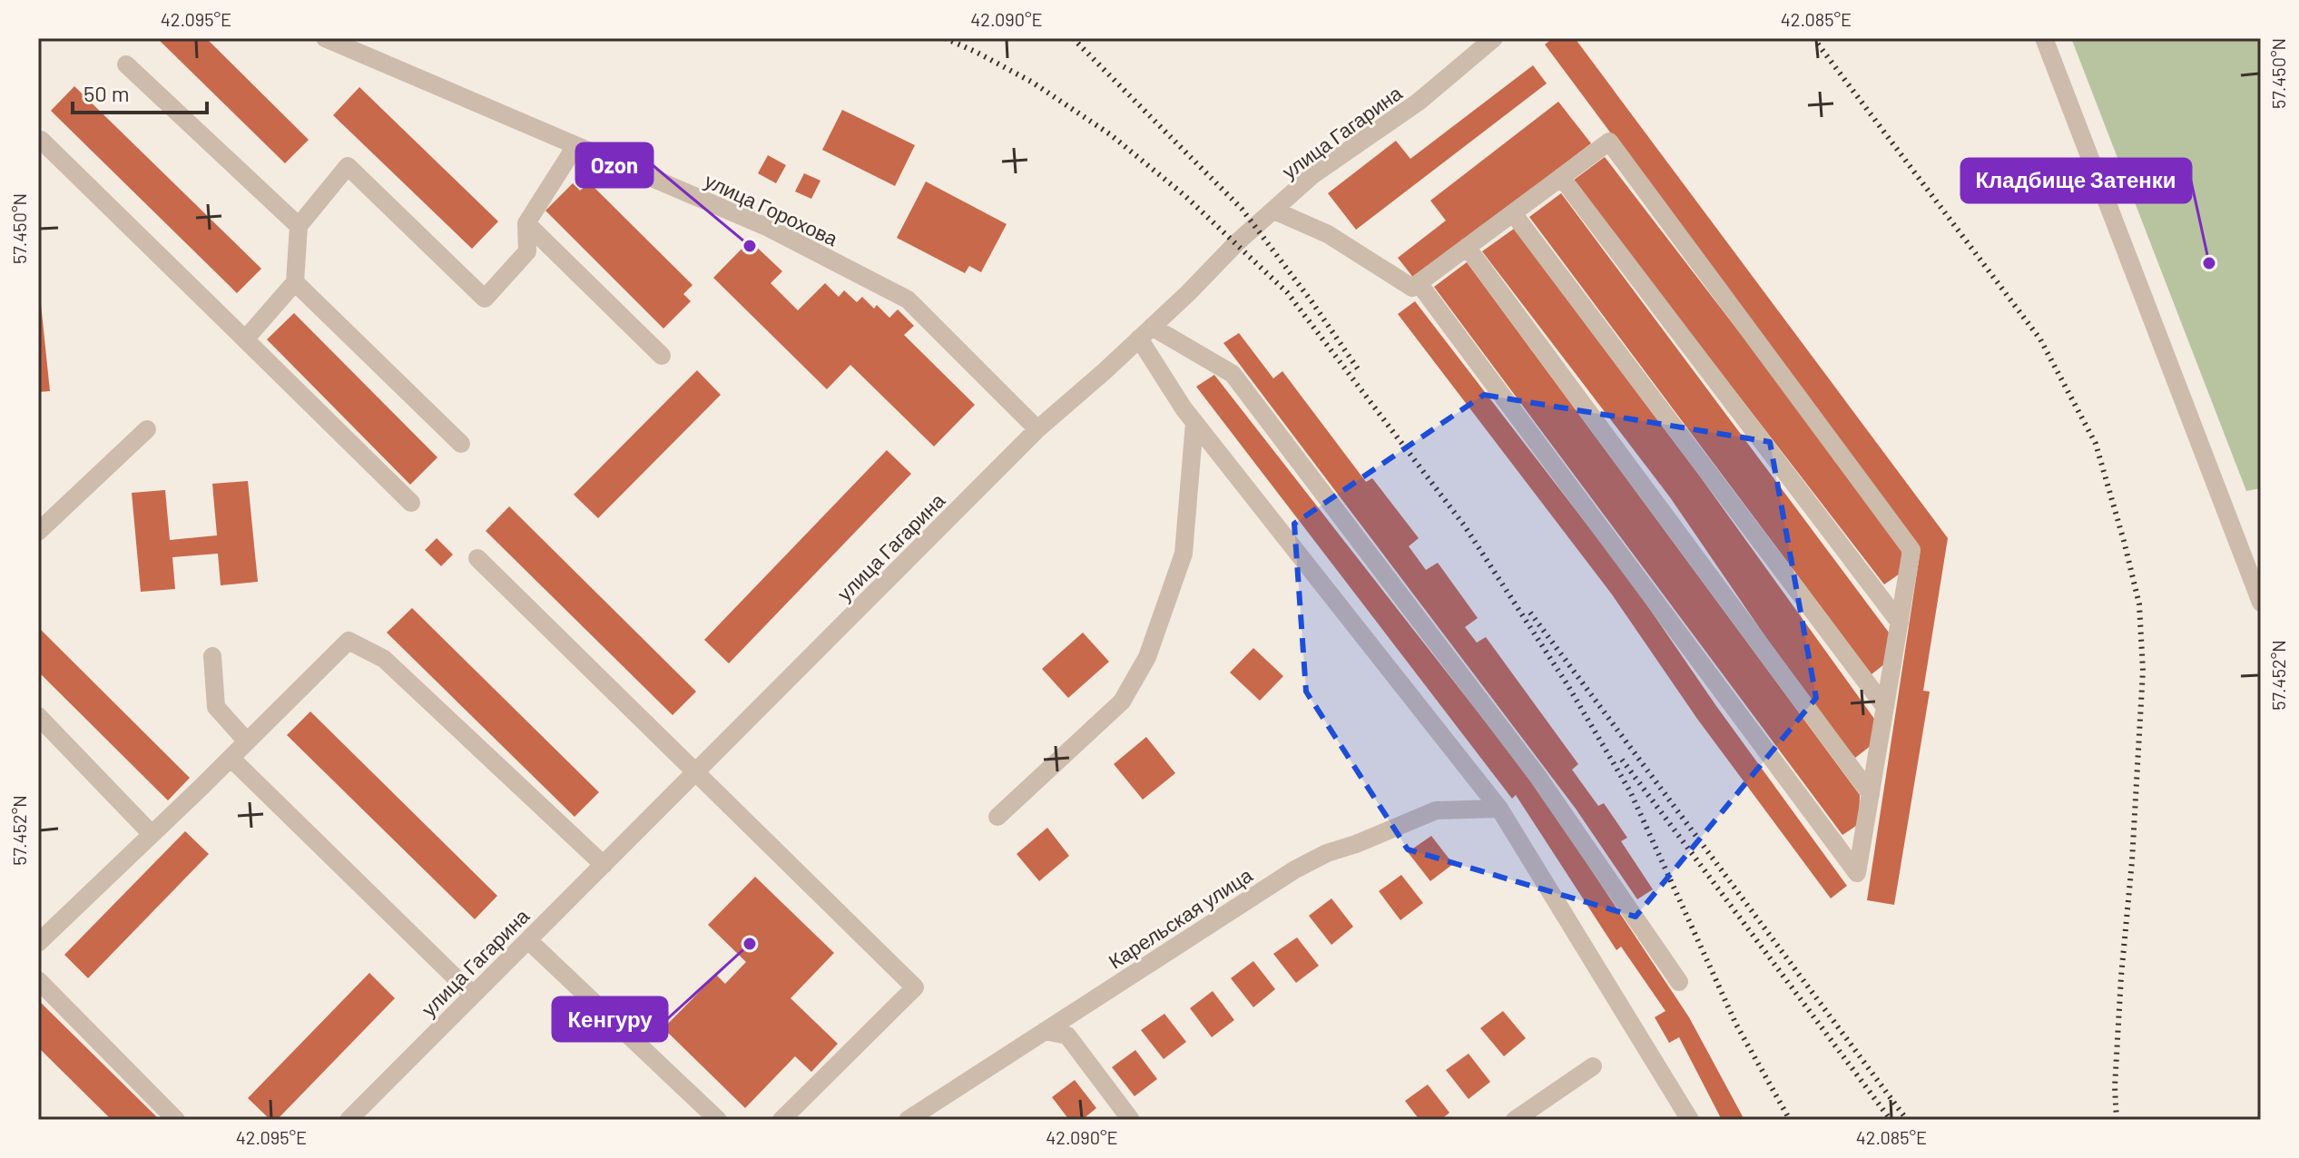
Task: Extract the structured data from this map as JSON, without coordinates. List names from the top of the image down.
{
  "streets": {
    "street": ["улица Гагарина", "улица Горохова", "Карельская улица"]
  },
  "crossings": [
    ["улица Гагарина", "улица Горохова"]
  ],
  "places": ["Ozon", "Кладбище Затенки", "Кенгуру"],
  "scale_bar": "50 m",
  "coordinates": [
    "42.095°E",
    "42.090°E",
    "42.085°E",
    "57.450°N",
    "57.452°N"
  ]
}
